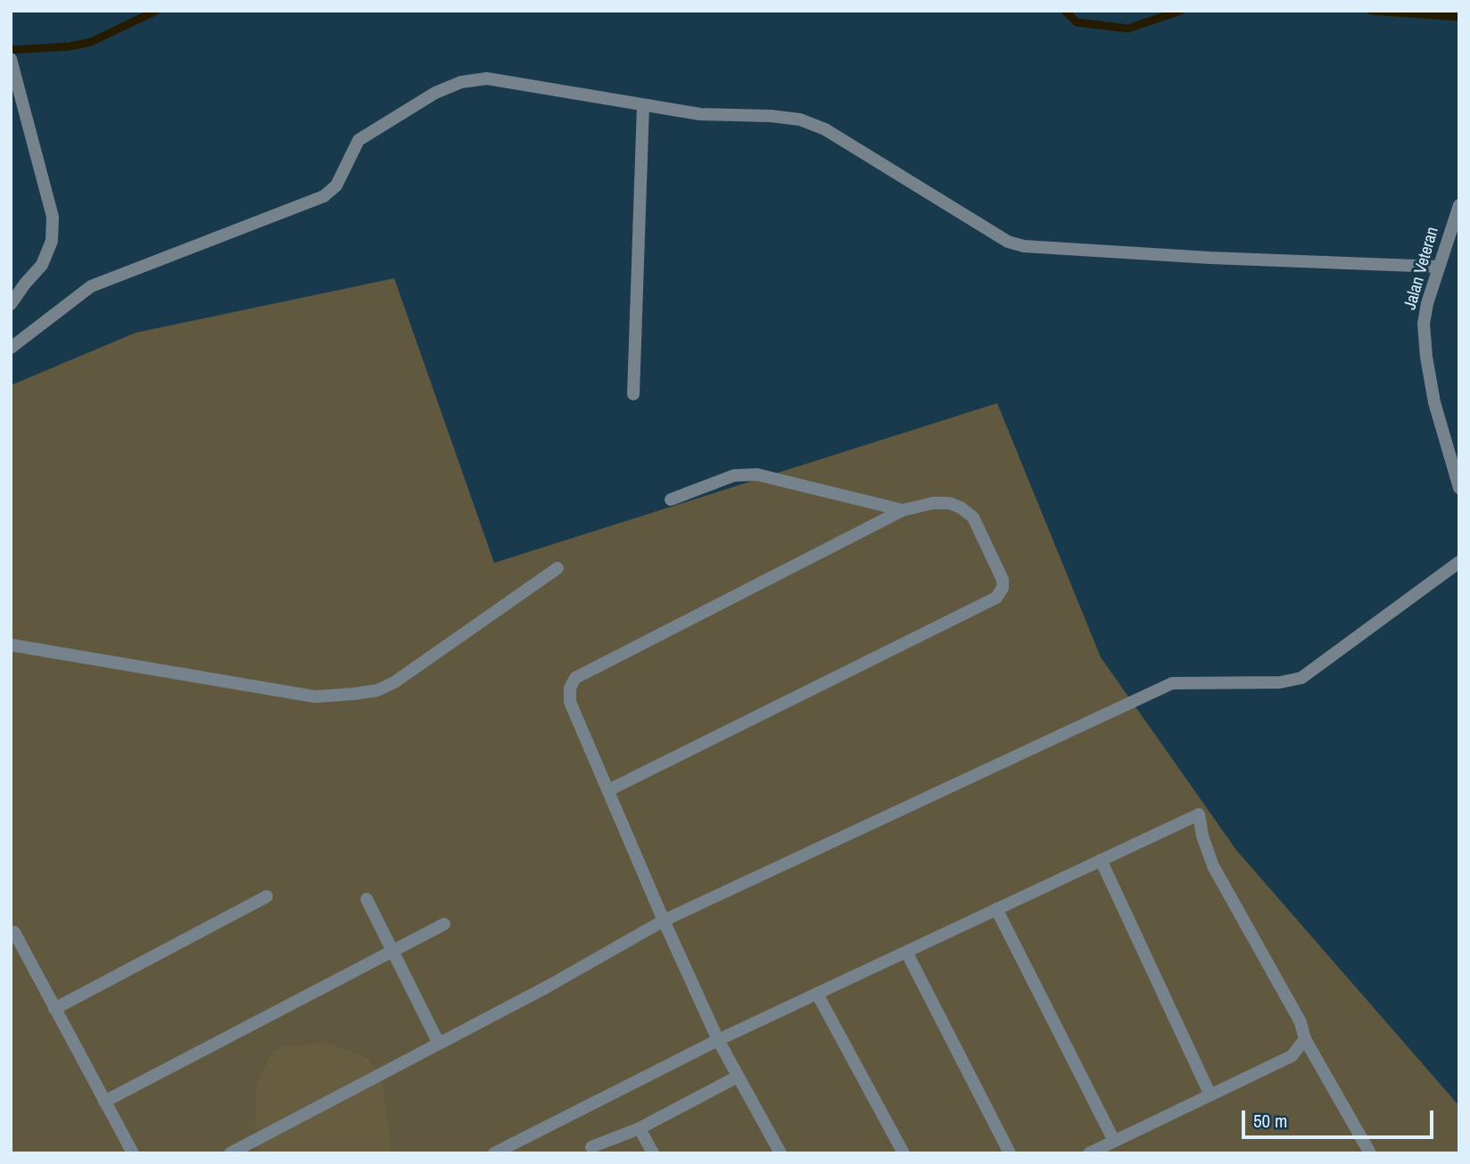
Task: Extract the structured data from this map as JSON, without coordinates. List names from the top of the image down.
{
  "streets": {
    "street": ["Jalan Veteran"]
  },
  "scale_bar": "50 m"
}
